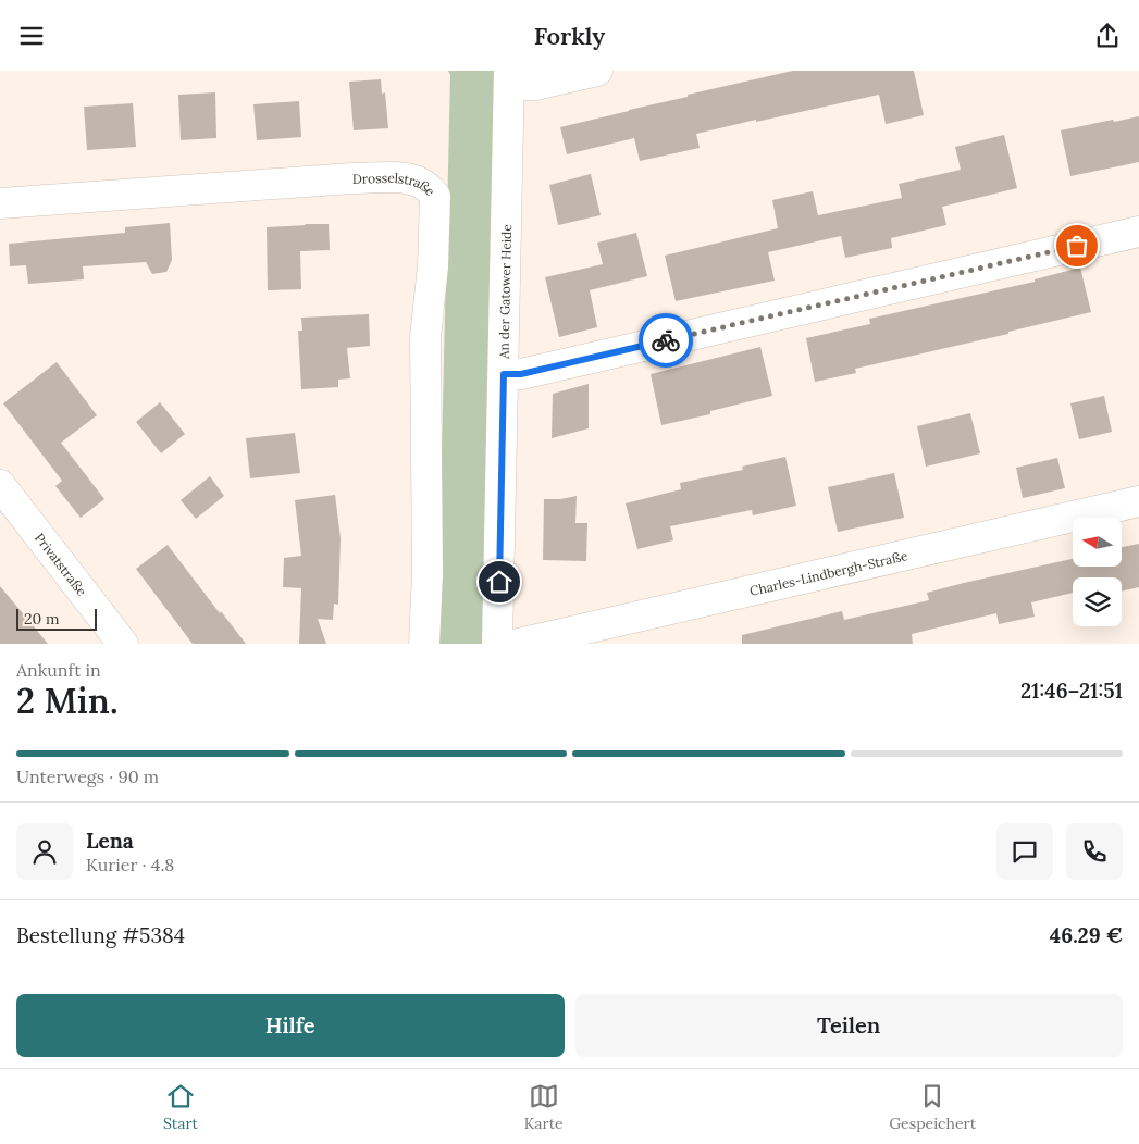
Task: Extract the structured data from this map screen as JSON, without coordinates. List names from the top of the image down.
{
  "streets": {
    "street": [
      "Drosselstraße",
      "An der Gatower Heide",
      "Privatstraße",
      "Charles-Lindbergh-Straße"
    ]
  },
  "scale_bar": "20 m",
  "north": "left",
  "page": {
    "header": "Forkly",
    "scale": "20 m",
    "heading": ["2 Min.", "Ankunft in", "21:46–21:51"],
    "panel": [
      "Lena",
      "Kurier · 4.8",
      "Bestellung #5384",
      "46.29 €"
    ],
    "bar": "Unterwegs · 90 m",
    "buttons": ["Hilfe", "Teilen"],
    "tabs": ["Start", "Karte", "Gespeichert"]
  }
}
